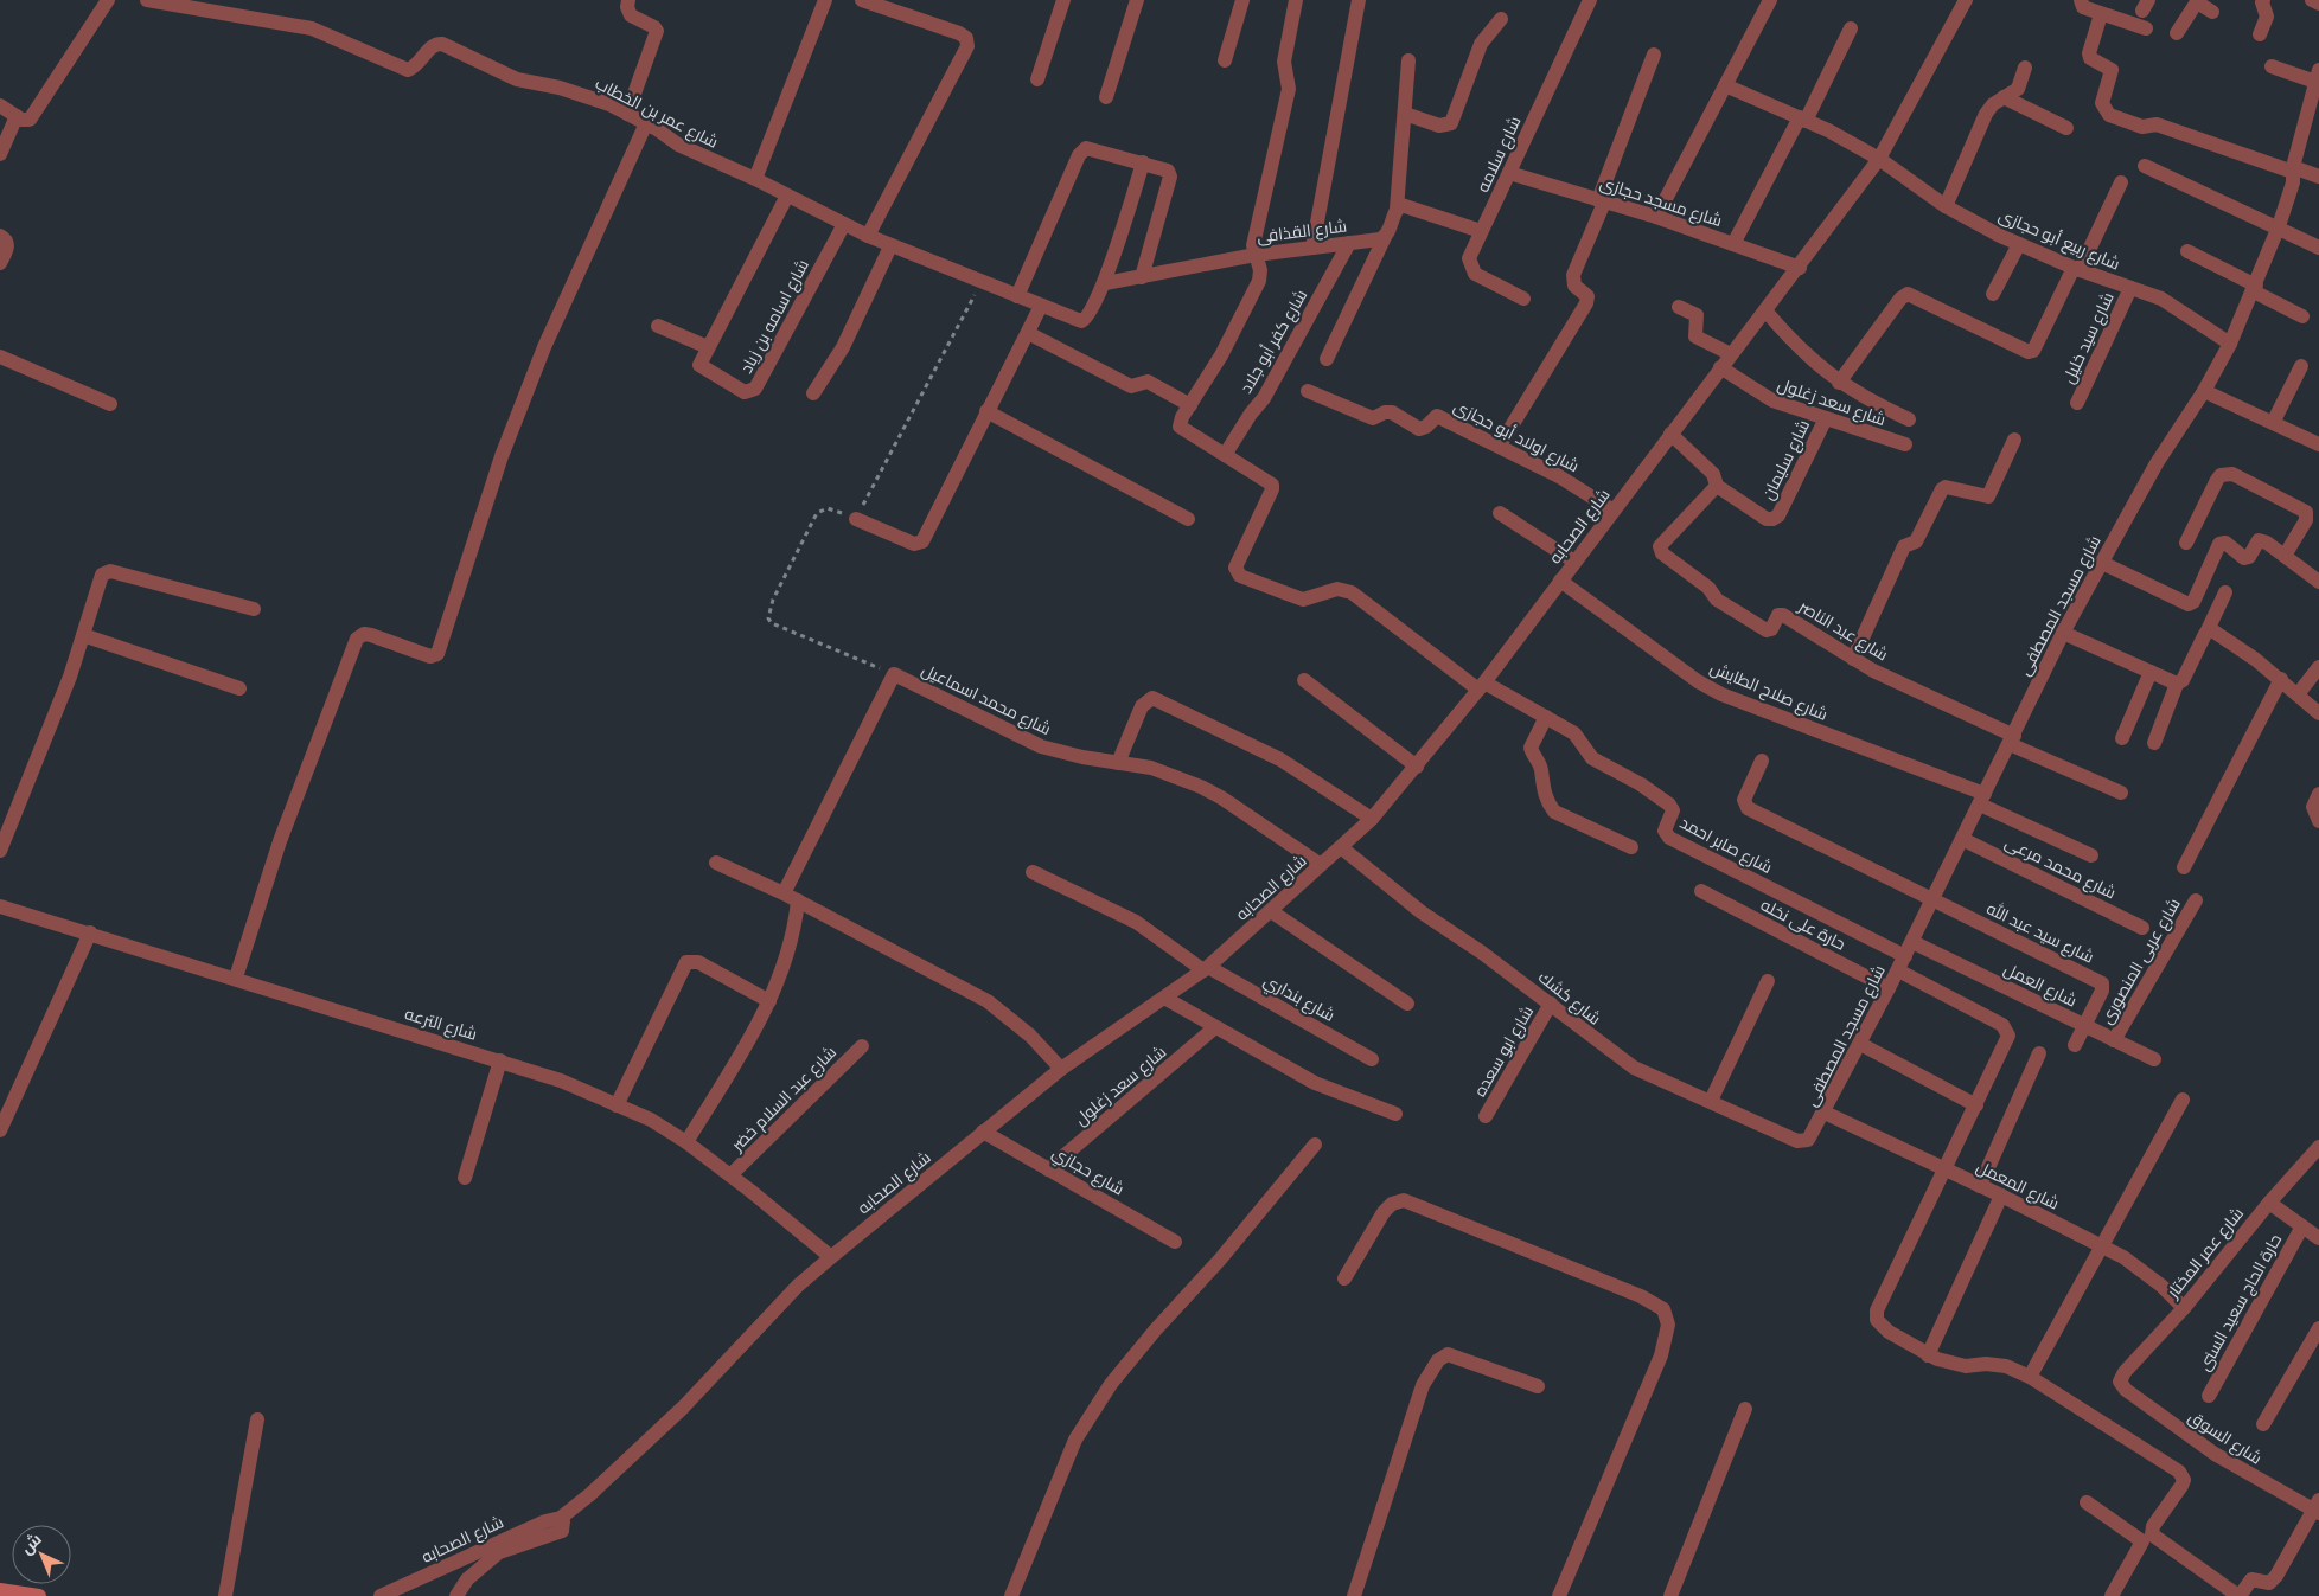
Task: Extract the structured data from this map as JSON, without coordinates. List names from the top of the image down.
{
  "streets": {
    "street": [
      "شارع عمر بن الخطاب",
      "شارع سلامه",
      "شارع مسجد حجازى",
      "شارع القذافى",
      "شارع ربيع أبو حجازى",
      "شارع اسامه بن زياد",
      "شارع سيد خليل",
      "شارع كفر أبو جلاد",
      "شارع سعد زغلول",
      "شارع اولاد أبو حجازى",
      "شارع سليمان",
      "شارع الصحابه",
      "شارع مسجد المصطفى",
      "شارع عبد الناصر",
      "شارع صلاح الطايش",
      "شارع محمد اسماعيل",
      "شارع صابر احمد",
      "شارع محمد مرعى",
      "حارة على نخله",
      "شارع سيد عبد الله",
      "شارع عربى المنصورى",
      "شارع العمل",
      "شارع بنداري",
      "شارع كشك",
      "شارع الترعه",
      "شارع ابو سعده",
      "شارع عبد السلام خضر",
      "شارع حجازي",
      "شارع المعمل",
      "شارع عمر المختار",
      "حارة الحاج سعيد السنى",
      "شارع السوق"
    ]
  },
  "crossings": [
    ["شارع عمر بن الخطاب", "شارع القذافى"],
    ["شارع عمر بن الخطاب", "شارع اسامه بن زياد"],
    ["شارع سلامه", "شارع مسجد حجازى"],
    ["شارع مسجد حجازى", "شارع الصحابه"],
    ["شارع القذافى", "شارع كفر أبو جلاد"],
    ["شارع ربيع أبو حجازى", "شارع سيد خليل"],
    ["شارع ربيع أبو حجازى", "شارع الصحابه"],
    ["شارع ربيع أبو حجازى", "شارع مسجد المصطفى"],
    ["شارع كفر أبو جلاد", "شارع صابر احمد"],
    ["شارع سعد زغلول", "شارع سليمان"],
    ["شارع سعد زغلول", "شارع الصحابه"],
    ["شارع سعد زغلول", "شارع حجازي"],
    ["شارع اولاد أبو حجازى", "شارع الصحابه"],
    ["شارع سليمان", "شارع الصحابه"],
    ["شارع سليمان", "شارع عبد الناصر"],
    ["شارع الصحابه", "شارع صلاح الطايش"],
    ["شارع الصحابه", "شارع محمد اسماعيل"],
    ["شارع الصحابه", "شارع صابر احمد"],
    ["شارع الصحابه", "شارع بنداري"],
    ["شارع الصحابه", "شارع كشك"],
    ["شارع الصحابه", "شارع الترعه"],
    ["شارع الصحابه", "شارع حجازي"],
    ["شارع مسجد المصطفى", "شارع عبد الناصر"],
    ["شارع مسجد المصطفى", "شارع صلاح الطايش"],
    ["شارع مسجد المصطفى", "شارع صابر احمد"],
    ["شارع مسجد المصطفى", "شارع محمد مرعى"],
    ["شارع مسجد المصطفى", "حارة على نخله"],
    ["شارع مسجد المصطفى", "شارع سيد عبد الله"],
    ["شارع مسجد المصطفى", "شارع العمل"],
    ["شارع مسجد المصطفى", "شارع كشك"],
    ["شارع مسجد المصطفى", "شارع المعمل"],
    ["شارع سيد عبد الله", "شارع العمل"],
    ["شارع عربى المنصورى", "شارع العمل"],
    ["شارع كشك", "شارع ابو سعده"],
    ["شارع الترعه", "شارع عبد السلام خضر"],
    ["شارع المعمل", "شارع عمر المختار"],
    ["شارع عمر المختار", "شارع السوق"]
  ],
  "north": "top left"
}
